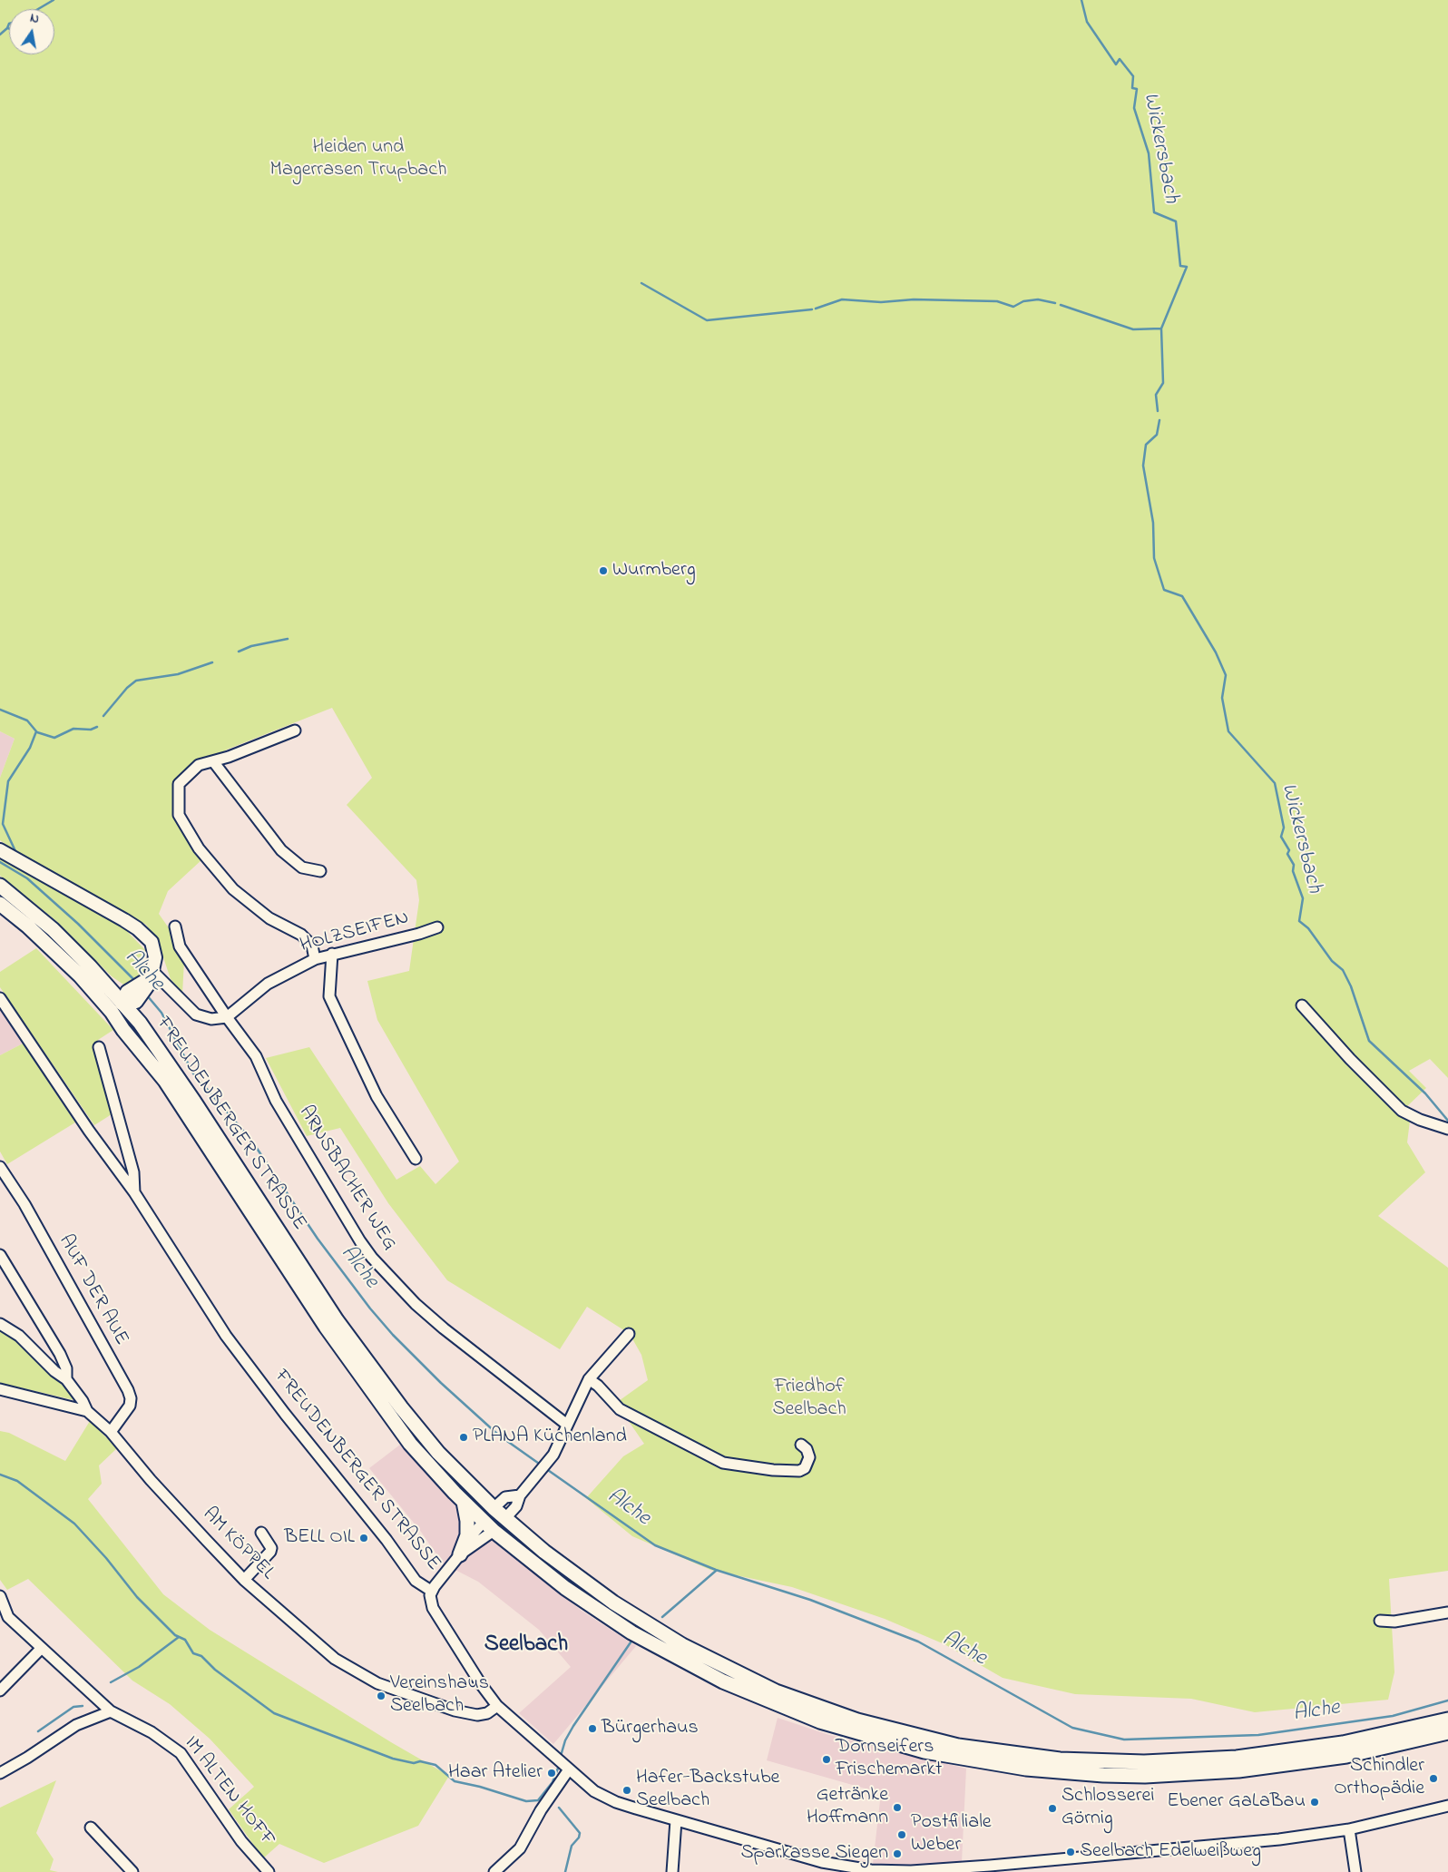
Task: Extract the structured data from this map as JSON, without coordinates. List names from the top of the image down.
{
  "streets": {
    "main road": ["FREUDENBERGER STRASSE"],
    "street": [
      "HOLZSEIFEN",
      "ARNSBACHER WEG",
      "AUF DER AUE",
      "AM KÖPPEL",
      "IM ALTEN HOFF"
    ]
  },
  "crossings": [
    ["HOLZSEIFEN", "ARNSBACHER WEG"],
    ["FREUDENBERGER STRASSE", "AM KÖPPEL"],
    ["AUF DER AUE", "AM KÖPPEL"]
  ],
  "districts": ["Seelbach"],
  "water": ["Wickersbach", "Alche"],
  "parks": ["Heiden und Magerrasen Trupbach", "Friedhof Seelbach"],
  "places": [
    "Wurmberg",
    "PLANA Küchenland",
    "BELL OIL",
    "Vereinshaus Seelbach",
    "Bürgerhaus",
    "Dornseifers Frischemarkt",
    "Haar Atelier",
    "Schindler Orthopädie",
    "Hafer-Backstube Seelbach",
    "Ebener GaLaBau",
    "Getränke Hoffmann",
    "Schlosserei Görnig",
    "Postfiliale Weber",
    "Seelbach Edelweißweg",
    "Sparkasse Siegen"
  ],
  "north": "top"
}
